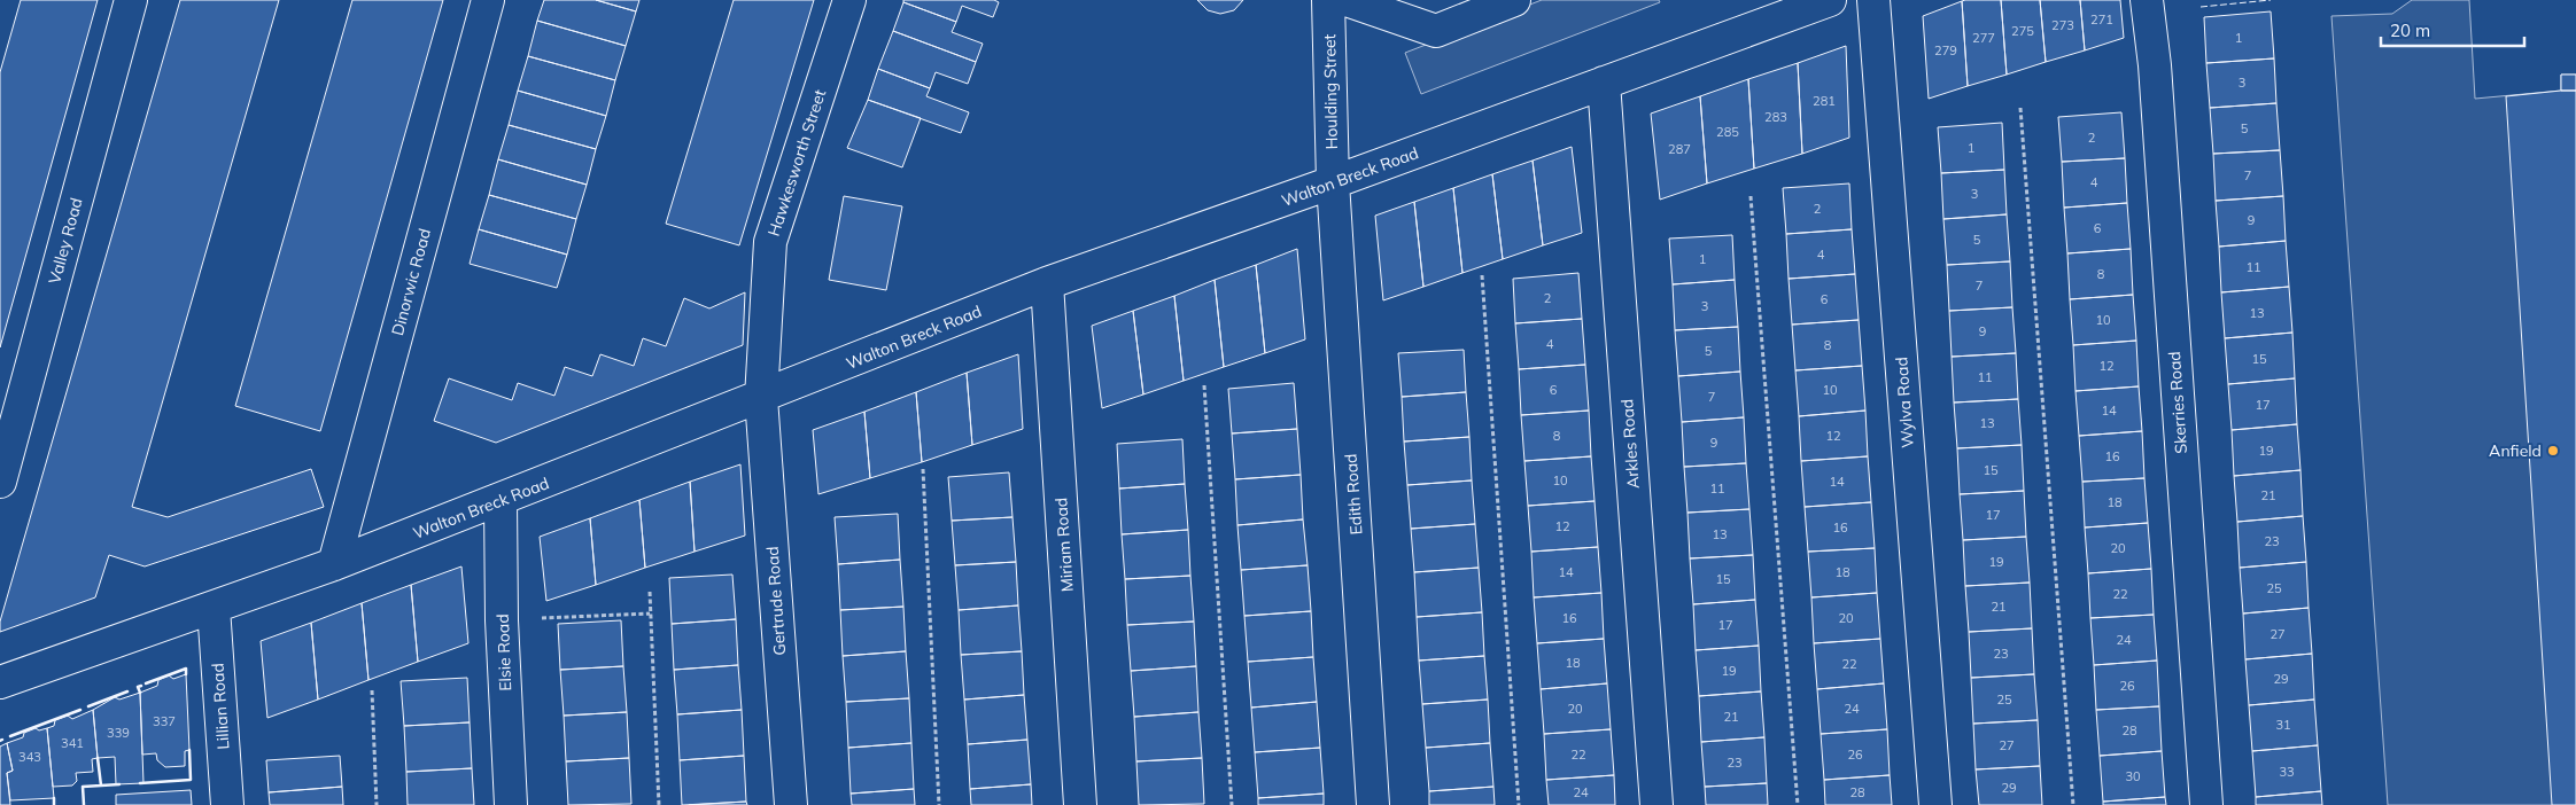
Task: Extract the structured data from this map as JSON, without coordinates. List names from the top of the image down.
{
  "streets": {
    "street": [
      "Houlding Street",
      "Hawkesworth Street",
      "Walton Breck Road",
      "Valley Road",
      "Dinorwic Road",
      "Wylva Road",
      "Skerries Road",
      "Arkles Road",
      "Edith Road",
      "Miriam Road",
      "Gertrude Road",
      "Elsie Road",
      "Lillian Road"
    ]
  },
  "crossings": [
    ["Houlding Street", "Walton Breck Road"],
    ["Houlding Street", "Edith Road"],
    ["Hawkesworth Street", "Walton Breck Road"],
    ["Hawkesworth Street", "Gertrude Road"],
    ["Walton Breck Road", "Dinorwic Road"],
    ["Walton Breck Road", "Arkles Road"],
    ["Walton Breck Road", "Edith Road"],
    ["Walton Breck Road", "Miriam Road"],
    ["Walton Breck Road", "Gertrude Road"],
    ["Walton Breck Road", "Elsie Road"],
    ["Walton Breck Road", "Lillian Road"]
  ],
  "places": ["Anfield"],
  "house_numbers": [
    "271",
    "273",
    "275",
    "277",
    "1",
    "279",
    "3",
    "281",
    "283",
    "5",
    "285",
    "2",
    "1",
    "287",
    "7",
    "4",
    "3",
    "2",
    "9",
    "6",
    "5",
    "4",
    "1",
    "11",
    "8",
    "7",
    "2",
    "6",
    "3",
    "13",
    "10",
    "9",
    "4",
    "8",
    "5",
    "15",
    "12",
    "11",
    "6",
    "10",
    "7",
    "17",
    "14",
    "13",
    "8",
    "12",
    "9",
    "19",
    "16",
    "15",
    "10",
    "14",
    "11",
    "21",
    "18",
    "17",
    "12",
    "16",
    "13",
    "23",
    "20",
    "19",
    "14",
    "18",
    "15",
    "25",
    "22",
    "21",
    "16",
    "20",
    "17",
    "27",
    "24",
    "23",
    "18",
    "22",
    "19",
    "29",
    "26",
    "25",
    "20",
    "24",
    "21",
    "337",
    "31",
    "28",
    "339",
    "341",
    "27",
    "22",
    "26",
    "343",
    "23",
    "33",
    "30",
    "29",
    "24",
    "28"
  ],
  "scale_bar": "20 m"
}
